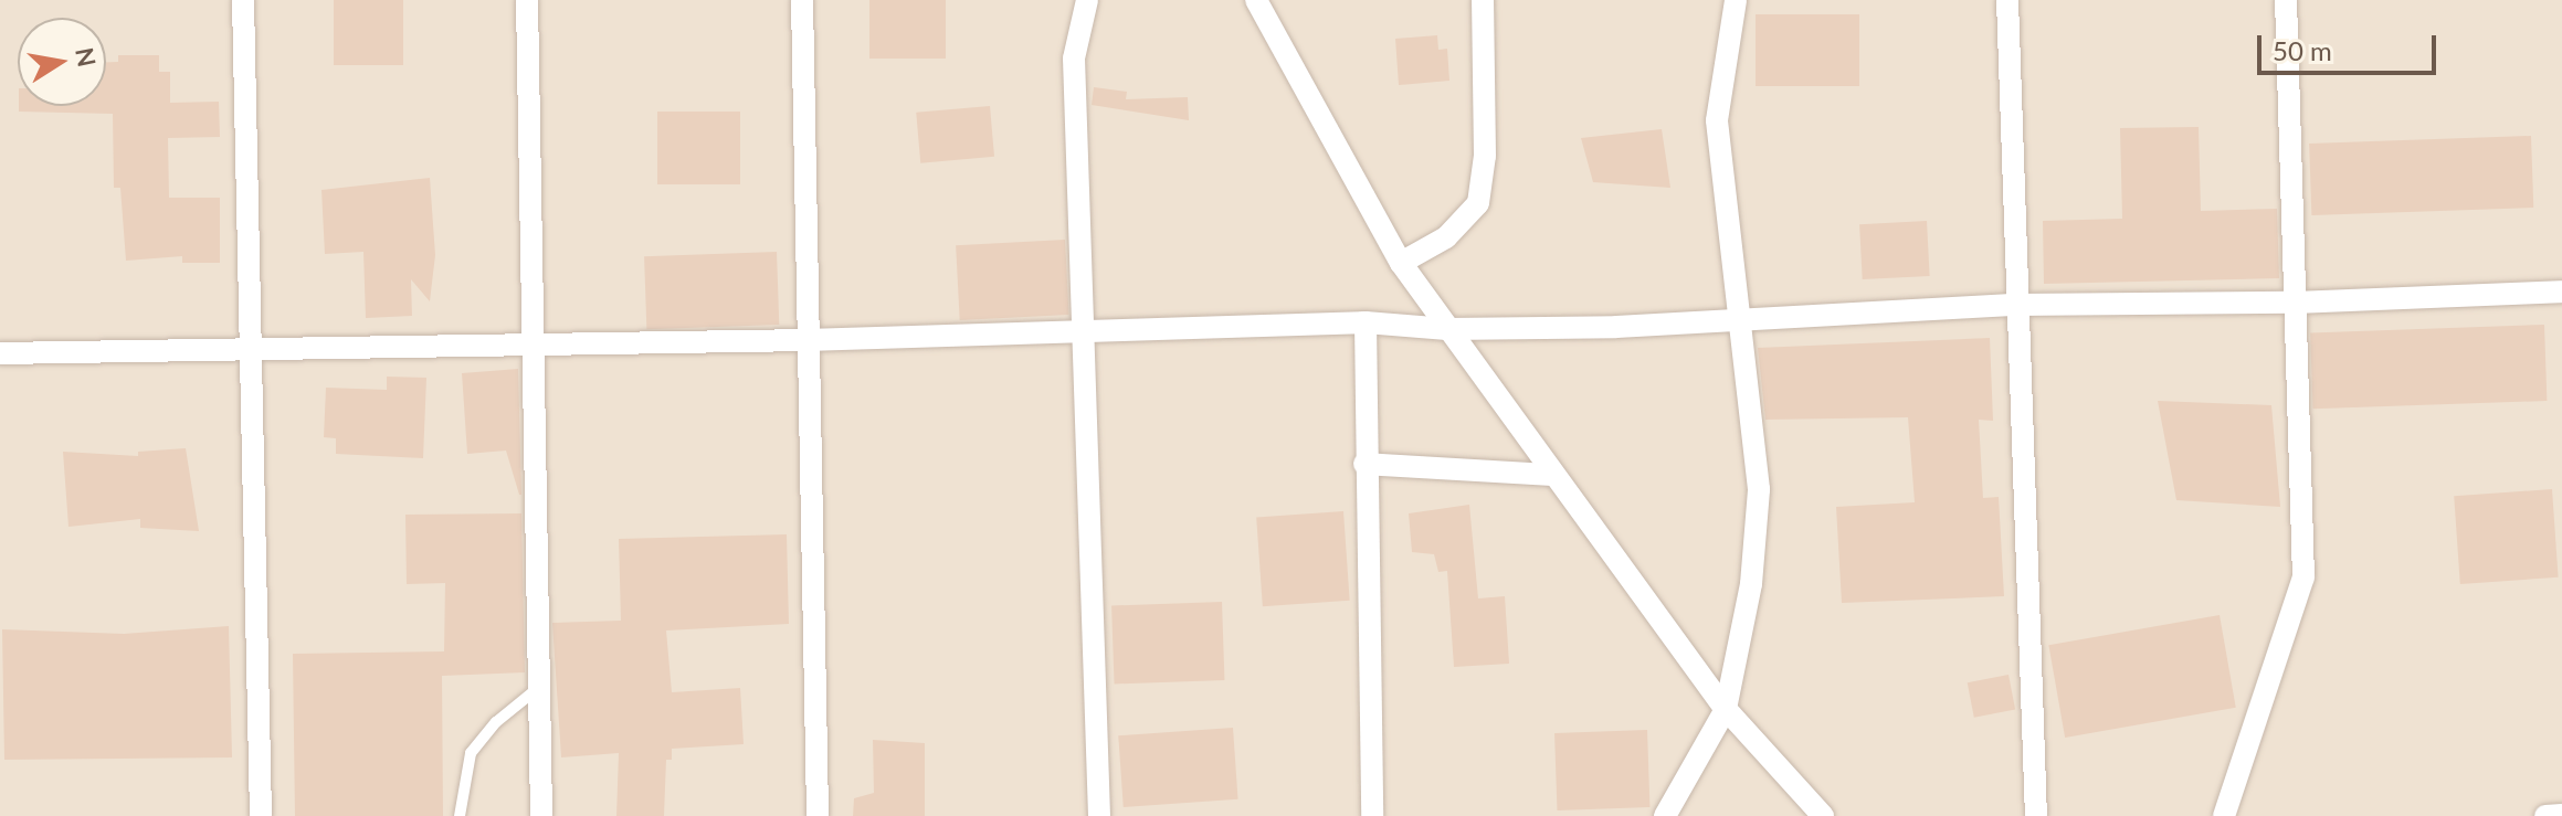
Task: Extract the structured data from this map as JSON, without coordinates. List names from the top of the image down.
{
  "scale_bar": "50 m",
  "north": "right"
}
